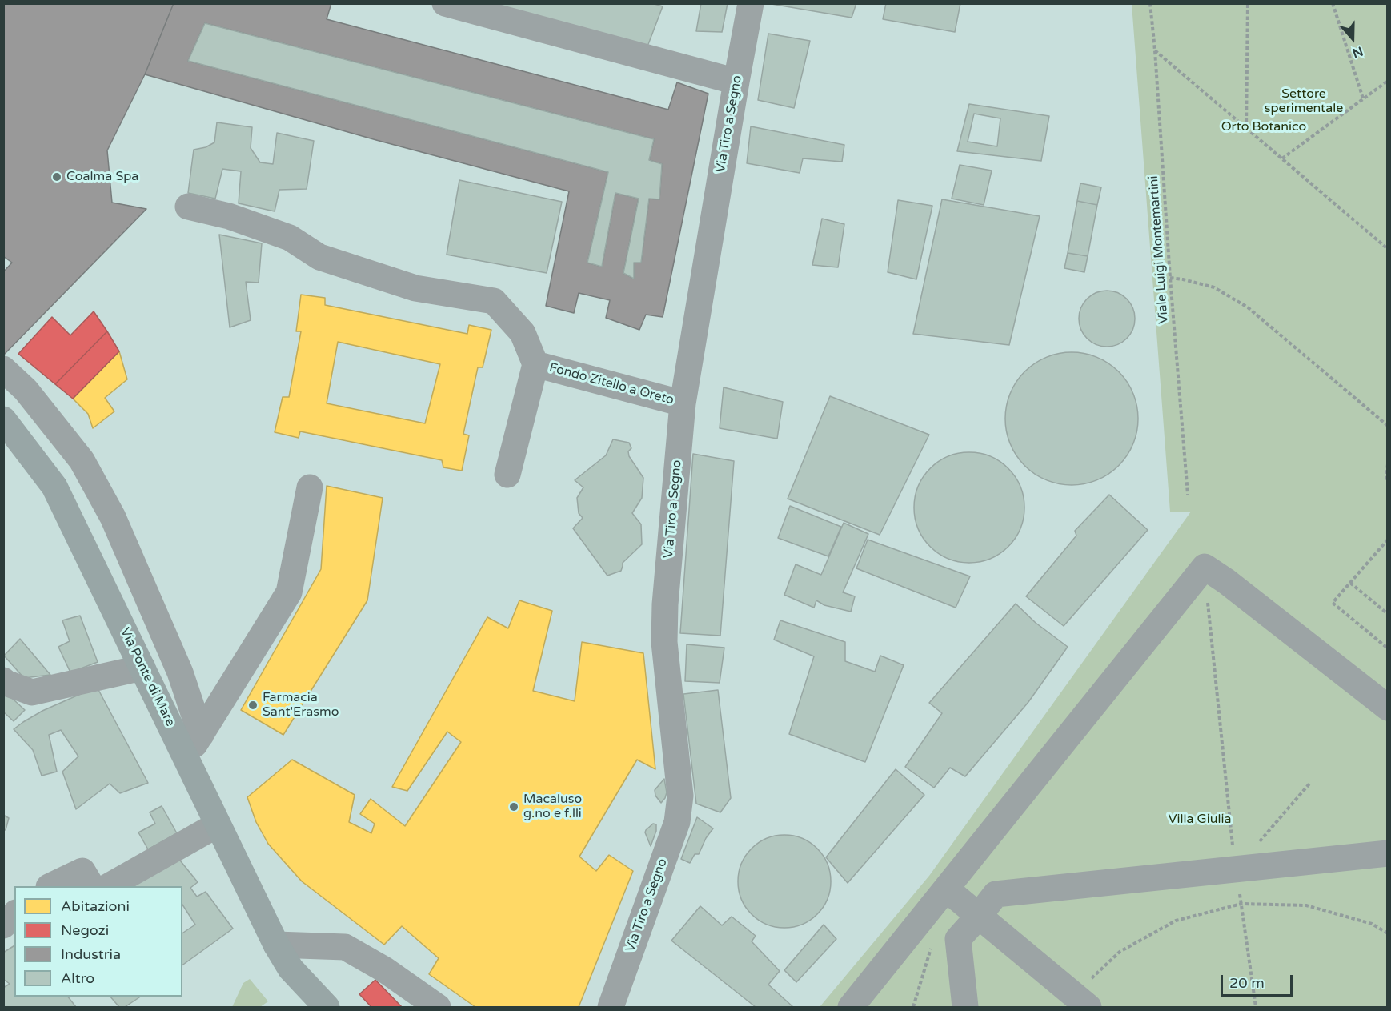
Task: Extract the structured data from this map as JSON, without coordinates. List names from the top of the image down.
{
  "streets": {
    "main road": ["Via Ponte di Mare"],
    "street": ["Via Tiro a Segno", "Fondo Zitello a Oreto"],
    "path": ["Viale Luigi Montemartini"]
  },
  "crossings": [
    ["Via Tiro a Segno", "Fondo Zitello a Oreto"]
  ],
  "parks": ["Settore sperimentale", "Orto Botanico", "Villa Giulia"],
  "places": ["Coalma Spa", "Farmacia Sant'Erasmo", "Macaluso g.no e f.lli"],
  "legend": [
    "Abitazioni",
    "Negozi",
    "Industria",
    "Altro"
  ],
  "scale_bar": "20 m",
  "north": "bottom"
}
